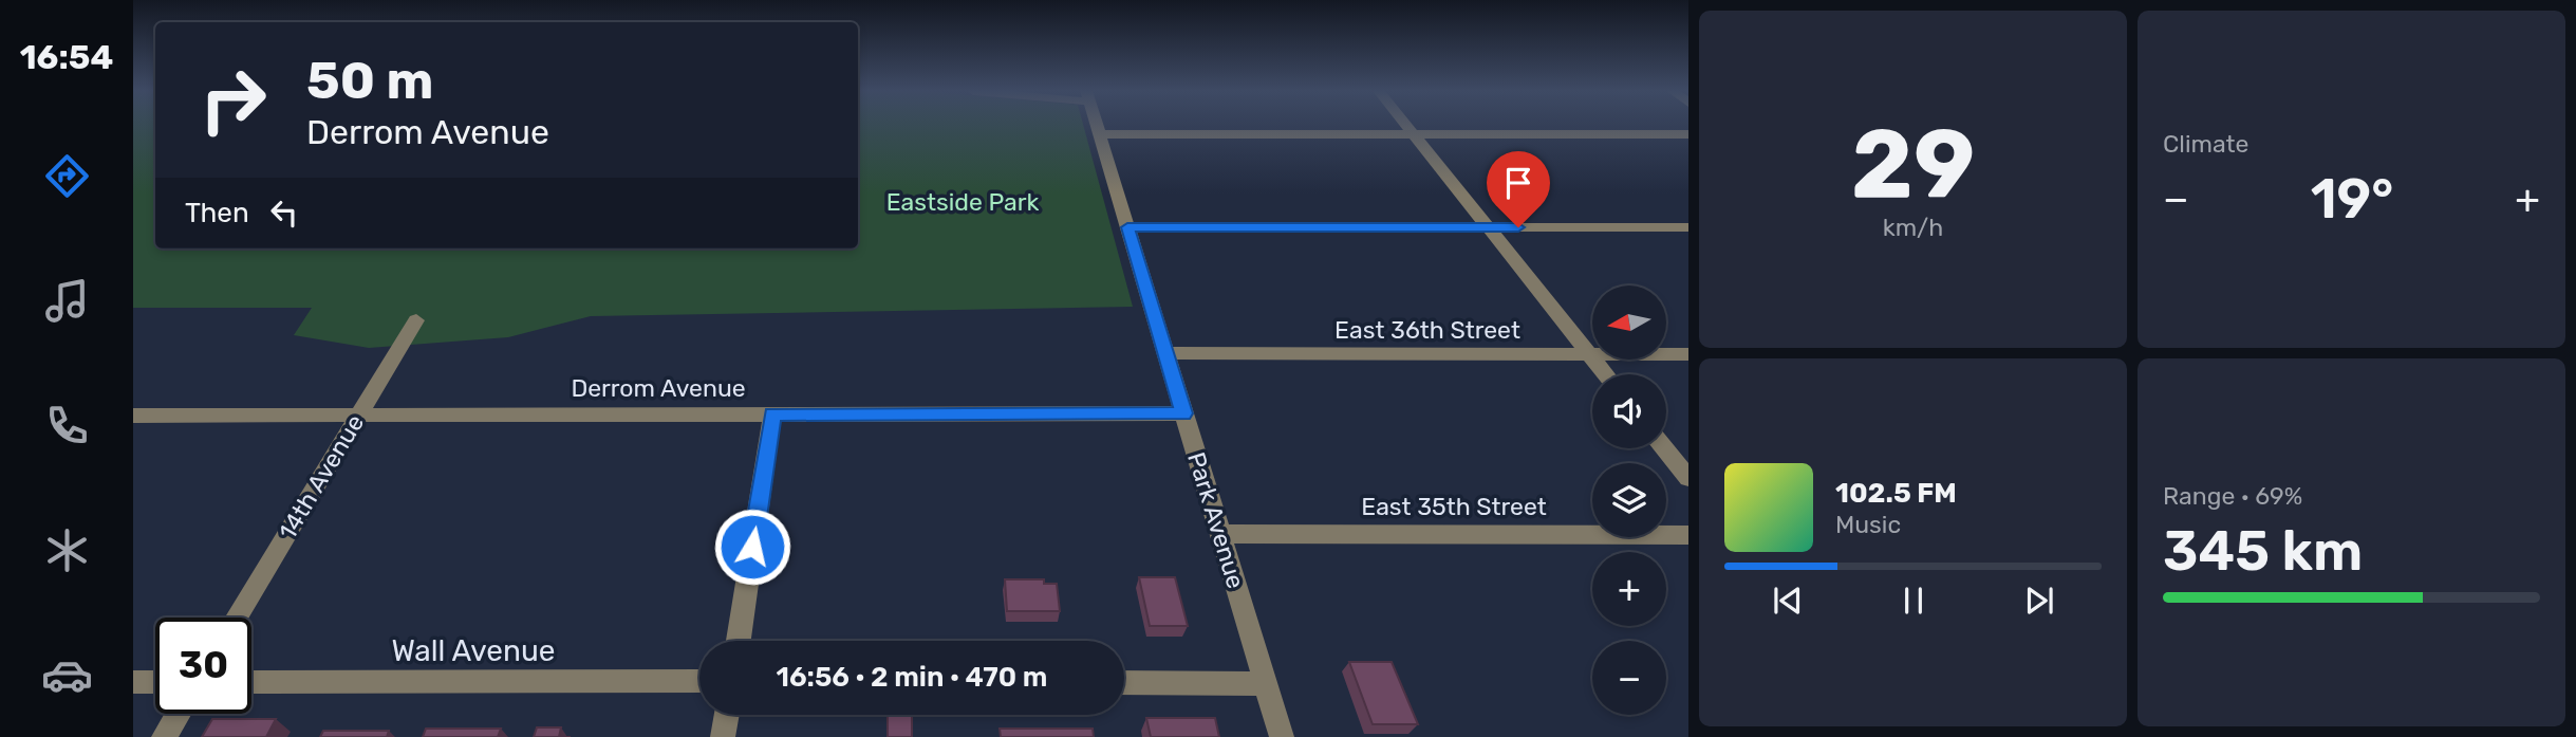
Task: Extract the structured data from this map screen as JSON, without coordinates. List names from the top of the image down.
{
  "streets": {
    "street": [
      "East 36th Street",
      "Derrom Avenue",
      "14th Avenue",
      "East 35th Street",
      "Park Avenue",
      "Wall Avenue"
    ]
  },
  "crossings": [
    ["East 36th Street", "Park Avenue"],
    ["Derrom Avenue", "14th Avenue"],
    ["Derrom Avenue", "Park Avenue"],
    ["East 35th Street", "Park Avenue"]
  ],
  "parks": ["Eastside Park"],
  "north": "left",
  "page": {
    "tabs": "16:54",
    "tile": [
      ["29", "km/h"],
      "Climate",
      ["Range · 69%", "345 km"]
    ],
    "turn": ["50 m", "Derrom Avenue"],
    "heat": ["−", "19°", "+"],
    "then": "Then",
    "map_buttons": ["+", "−"],
    "song": ["102.5 FM", "Music"],
    "limit": "30",
    "trip": "16:56 · 2 min · 470 m"
  }
}
